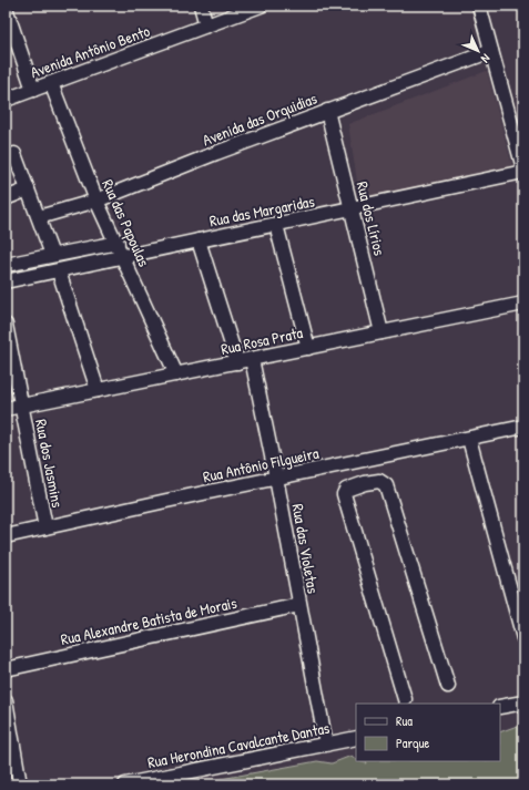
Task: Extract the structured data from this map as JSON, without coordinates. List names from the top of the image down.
{
  "streets": {
    "street": [
      "Avenida Antônio Bento",
      "Avenida das Orquidias",
      "Rua das Margaridas",
      "Rua dos Lírios",
      "Rua das Papoulas",
      "Rua Rosa Prata",
      "Rua dos Jasmins",
      "Rua Antônio Filgueira",
      "Rua das Violetas",
      "Rua Alexandre Batista de Morais",
      "Rua Herondina Cavalcante Dantas"
    ]
  },
  "crossings": [
    ["Avenida Antônio Bento", "Rua das Papoulas"],
    ["Avenida das Orquidias", "Rua dos Lírios"],
    ["Avenida das Orquidias", "Rua das Papoulas"],
    ["Rua das Margaridas", "Rua dos Lírios"],
    ["Rua das Margaridas", "Rua das Papoulas"],
    ["Rua dos Lírios", "Rua Rosa Prata"],
    ["Rua das Papoulas", "Rua Rosa Prata"],
    ["Rua Rosa Prata", "Rua dos Jasmins"],
    ["Rua Rosa Prata", "Rua das Violetas"],
    ["Rua dos Jasmins", "Rua Antônio Filgueira"],
    ["Rua Antônio Filgueira", "Rua das Violetas"],
    ["Rua das Violetas", "Rua Alexandre Batista de Morais"],
    ["Rua das Violetas", "Rua Herondina Cavalcante Dantas"]
  ],
  "legend": ["Rua", "Parque"],
  "north": "bottom right"
}
